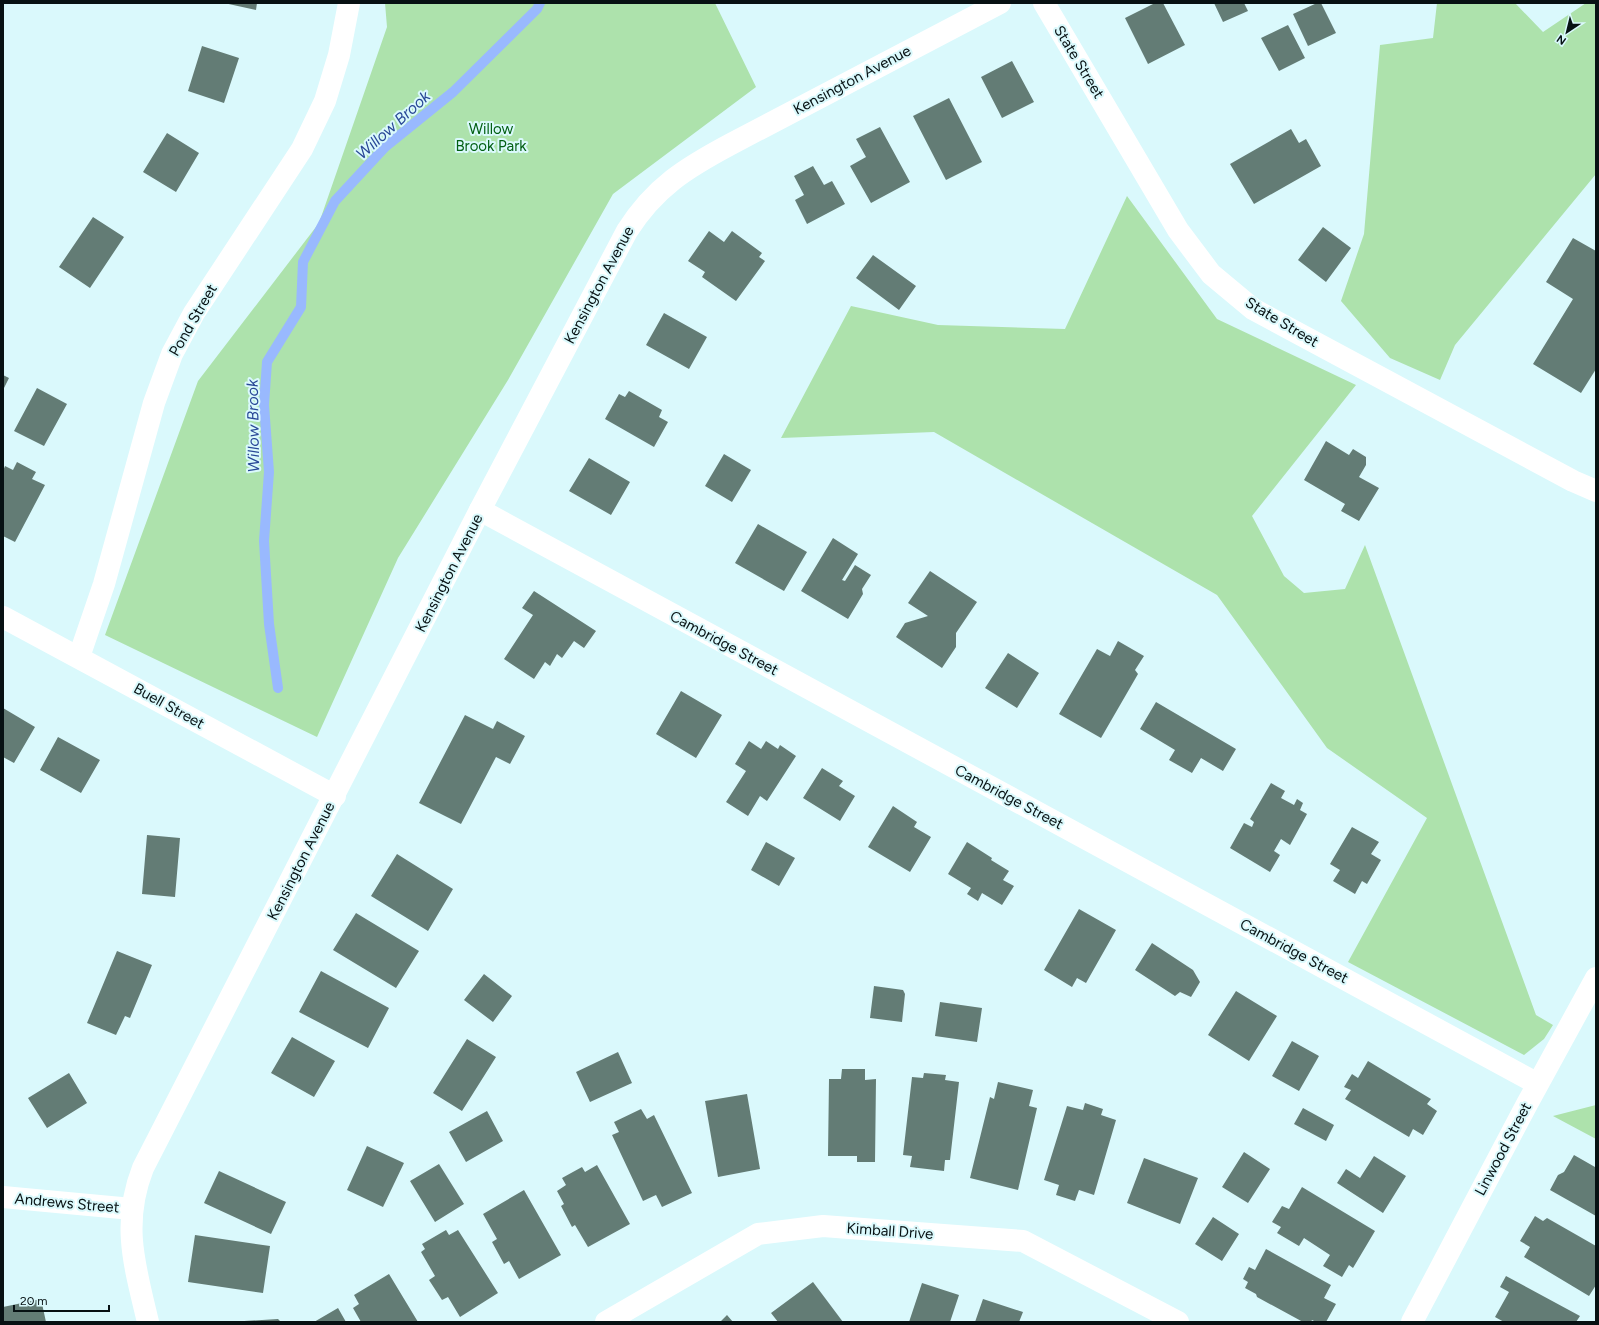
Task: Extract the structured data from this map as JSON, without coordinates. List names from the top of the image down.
{
  "streets": {
    "street": [
      "State Street",
      "Kensington Avenue",
      "Pond Street",
      "Cambridge Street",
      "Buell Street",
      "Linwood Street",
      "Andrews Street",
      "Kimball Drive"
    ]
  },
  "crossings": [
    ["Kensington Avenue", "Cambridge Street"],
    ["Kensington Avenue", "Buell Street"],
    ["Kensington Avenue", "Andrews Street"],
    ["Pond Street", "Buell Street"],
    ["Cambridge Street", "Linwood Street"]
  ],
  "water": ["Willow Brook"],
  "parks": ["Willow Brook Park"],
  "scale_bar": "20 m",
  "north": "bottom left"
}
